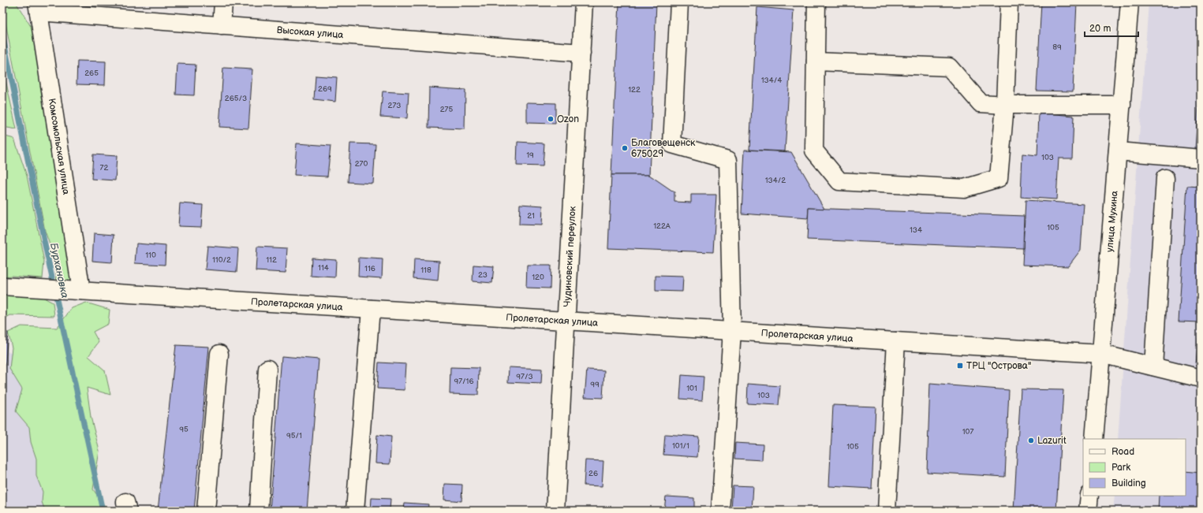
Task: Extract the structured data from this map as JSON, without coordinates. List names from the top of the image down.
{
  "streets": {
    "street": [
      "Высокая улица",
      "Комсомольская улица",
      "улица Мухина",
      "Чудиновский переулок",
      "Пролетарская улица"
    ]
  },
  "crossings": [
    ["Высокая улица", "Комсомольская улица"],
    ["Высокая улица", "Чудиновский переулок"],
    ["Комсомольская улица", "Пролетарская улица"],
    ["улица Мухина", "Пролетарская улица"],
    ["Чудиновский переулок", "Пролетарская улица"]
  ],
  "water": ["Бурхановка"],
  "places": {
    "other": ["Ozon", "Благовещенск 675029", "Lazurit"],
    "transit": ["ТРЦ \"Острова\""]
  },
  "house_numbers": [
    "89",
    "265",
    "134/4",
    "269",
    "122",
    "265/3",
    "273",
    "275",
    "19",
    "103",
    "270",
    "72",
    "134/2",
    "21",
    "122А",
    "105",
    "134",
    "110",
    "110/2",
    "112",
    "114",
    "116",
    "118",
    "23",
    "120",
    "97/3",
    "97/16",
    "99",
    "101",
    "103",
    "95",
    "107",
    "95/1",
    "101/1",
    "105",
    "26"
  ],
  "legend": ["Road", "Park", "Building"],
  "scale_bar": "20 m"
}
